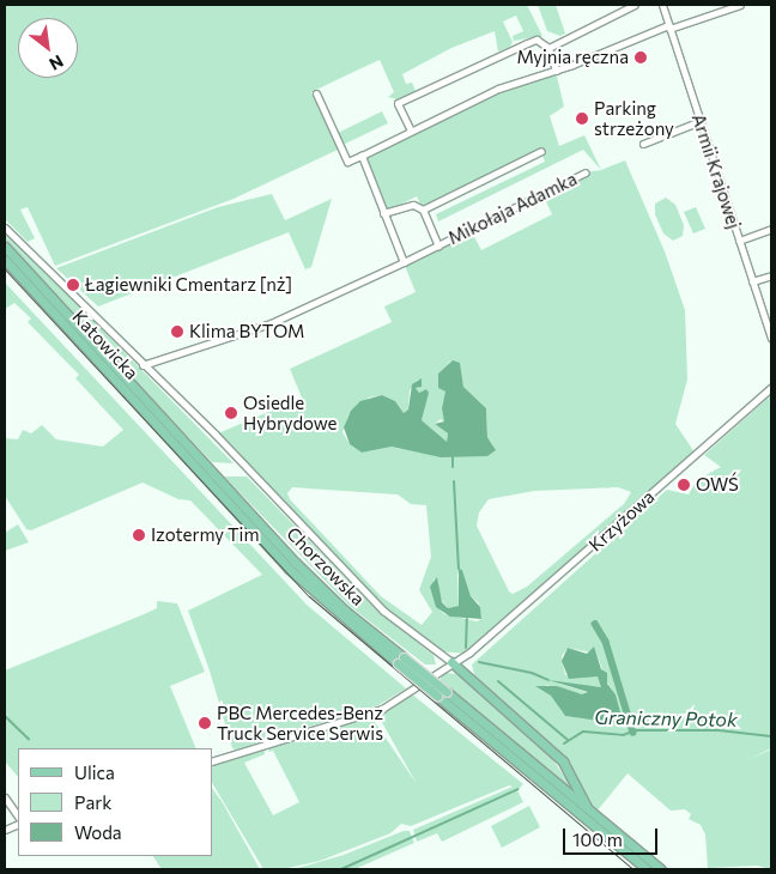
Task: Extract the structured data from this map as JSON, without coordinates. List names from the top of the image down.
{
  "streets": {
    "main road": ["Katowicka", "Chorzowska"],
    "street": ["Armii Krajowej", "Mikołaja Adamka", "Krzyżowa"]
  },
  "crossings": [
    ["Mikołaja Adamka", "Chorzowska"],
    ["Katowicka", "Chorzowska"],
    ["Krzyżowa", "Chorzowska"]
  ],
  "water": ["Graniczny Potok"],
  "places": [
    "Myjnia ręczna",
    "Parking strzeżony",
    "Łagiewniki Cmentarz [nż]",
    "Klima BYTOM",
    "Osiedle Hybrydowe",
    "OWŚ",
    "Izotermy Tim",
    "PBC Mercedes-Benz Truck Service Serwis"
  ],
  "legend": ["Ulica", "Park", "Woda"],
  "scale_bar": "100 m",
  "north": "bottom right"
}
